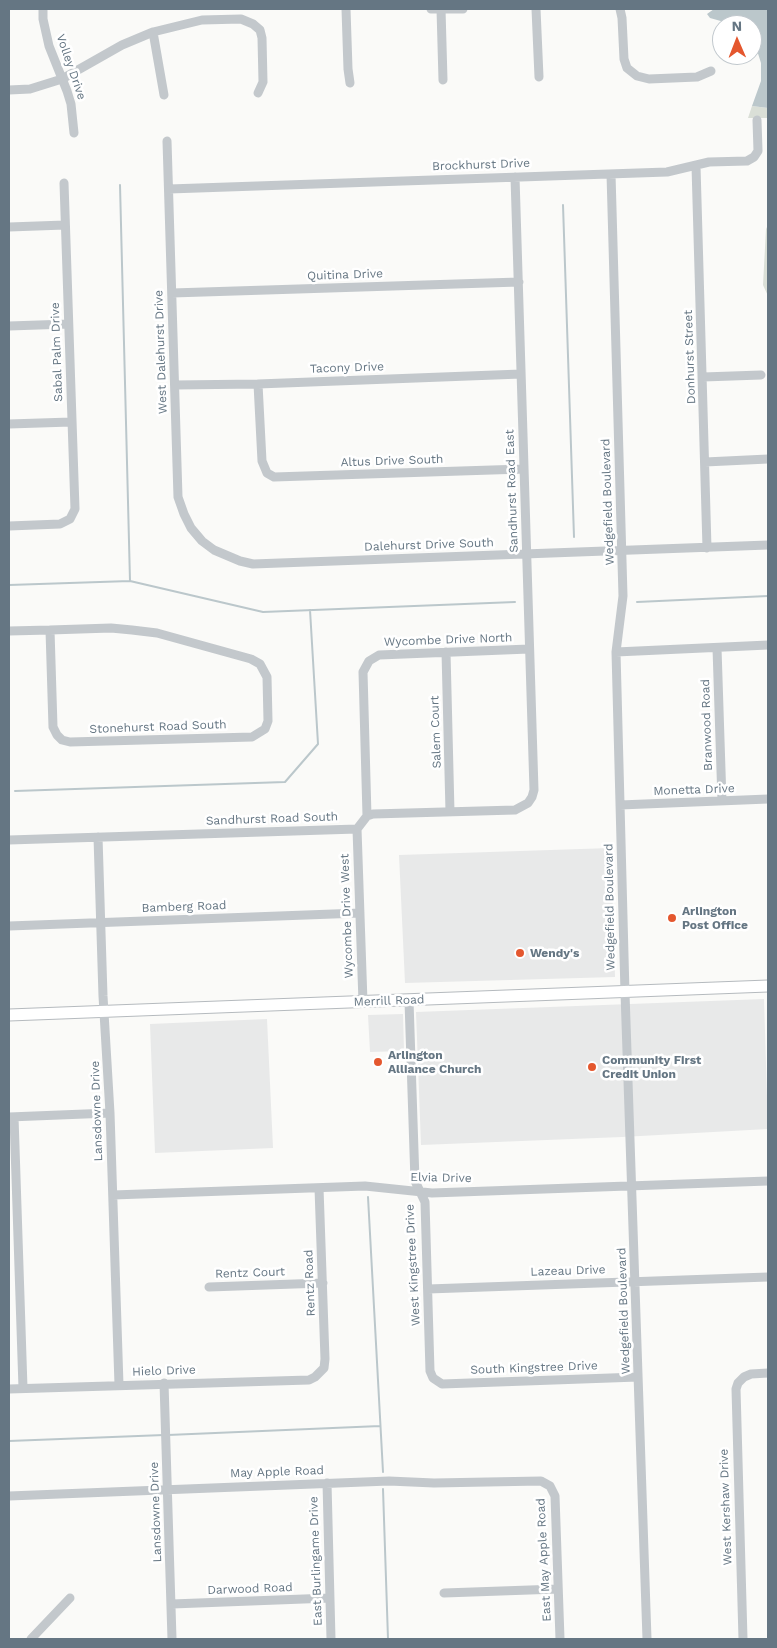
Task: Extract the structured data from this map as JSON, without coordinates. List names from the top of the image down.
{
  "streets": {
    "main road": ["Merrill Road"],
    "street": [
      "Volley Drive",
      "Brockhurst Drive",
      "Quitina Drive",
      "Sabal Palm Drive",
      "West Dalehurst Drive",
      "Donhurst Street",
      "Tacony Drive",
      "Altus Drive South",
      "Sandhurst Road East",
      "Wedgefield Boulevard",
      "Dalehurst Drive South",
      "Wycombe Drive North",
      "Branwood Road",
      "Stonehurst Road South",
      "Salem Court",
      "Monetta Drive",
      "Sandhurst Road South",
      "Bamberg Road",
      "Wycombe Drive West",
      "Lansdowne Drive",
      "Elvia Drive",
      "West Kingstree Drive",
      "Lazeau Drive",
      "Rentz Court",
      "Rentz Road",
      "South Kingstree Drive",
      "Hielo Drive",
      "May Apple Road",
      "West Kershaw Drive",
      "East May Apple Road",
      "East Burlingame Drive",
      "Darwood Road"
    ]
  },
  "crossings": [
    ["Brockhurst Drive", "West Dalehurst Drive"],
    ["Brockhurst Drive", "Donhurst Street"],
    ["Brockhurst Drive", "Sandhurst Road East"],
    ["Brockhurst Drive", "Wedgefield Boulevard"],
    ["Quitina Drive", "West Dalehurst Drive"],
    ["Quitina Drive", "Sandhurst Road East"],
    ["West Dalehurst Drive", "Tacony Drive"],
    ["West Dalehurst Drive", "Dalehurst Drive South"],
    ["Donhurst Street", "Dalehurst Drive South"],
    ["Tacony Drive", "Altus Drive South"],
    ["Tacony Drive", "Sandhurst Road East"],
    ["Altus Drive South", "Sandhurst Road East"],
    ["Sandhurst Road East", "Dalehurst Drive South"],
    ["Sandhurst Road East", "Wycombe Drive North"],
    ["Sandhurst Road East", "Salem Court"],
    ["Wedgefield Boulevard", "Dalehurst Drive South"],
    ["Wedgefield Boulevard", "Monetta Drive"],
    ["Wedgefield Boulevard", "Merrill Road"],
    ["Wedgefield Boulevard", "Elvia Drive"],
    ["Wedgefield Boulevard", "Lazeau Drive"],
    ["Wedgefield Boulevard", "South Kingstree Drive"],
    ["Wycombe Drive North", "Salem Court"],
    ["Branwood Road", "Monetta Drive"],
    ["Sandhurst Road South", "Wycombe Drive West"],
    ["Sandhurst Road South", "Lansdowne Drive"],
    ["Bamberg Road", "Wycombe Drive West"],
    ["Bamberg Road", "Lansdowne Drive"],
    ["Wycombe Drive West", "Merrill Road"],
    ["Merrill Road", "Lansdowne Drive"],
    ["Merrill Road", "West Kingstree Drive"],
    ["Lansdowne Drive", "Elvia Drive"],
    ["Lansdowne Drive", "Hielo Drive"],
    ["Lansdowne Drive", "May Apple Road"],
    ["Lansdowne Drive", "Darwood Road"],
    ["Elvia Drive", "West Kingstree Drive"],
    ["Elvia Drive", "Rentz Road"],
    ["West Kingstree Drive", "Lazeau Drive"],
    ["West Kingstree Drive", "South Kingstree Drive"],
    ["Rentz Court", "Rentz Road"],
    ["Rentz Road", "Hielo Drive"],
    ["May Apple Road", "East May Apple Road"],
    ["May Apple Road", "East Burlingame Drive"],
    ["East Burlingame Drive", "Darwood Road"]
  ],
  "places": [
    "Arlington Post Office",
    "Wendy's",
    "Arlington Alliance Church",
    "Community First Credit Union"
  ],
  "north": "top"
}
